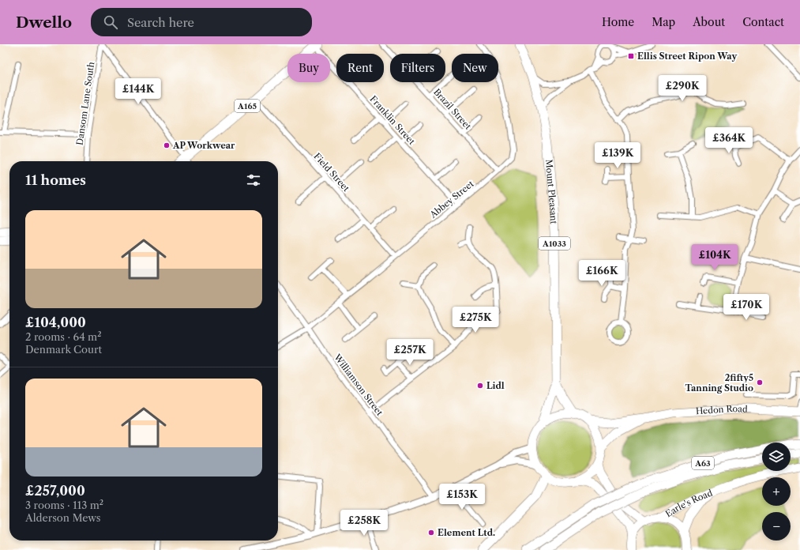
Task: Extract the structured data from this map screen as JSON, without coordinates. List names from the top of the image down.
{
  "streets": {
    "highway": [
      "A165",
      "Mount Pleasant",
      "A1033",
      "Hedon Road",
      "A63",
      "Earle's Road"
    ],
    "street": [
      "Dansom Lane South",
      "Brazil Street",
      "Franklin Street",
      "Field Street",
      "Abbey Street",
      "Williamson Street"
    ]
  },
  "crossings": [
    ["A165", "Franklin Street"],
    ["A165", "Field Street"],
    ["Brazil Street", "Abbey Street"],
    ["Franklin Street", "Abbey Street"],
    ["Field Street", "Abbey Street"],
    ["Mount Pleasant", "A1033"],
    ["Abbey Street", "Williamson Street"],
    ["A1033", "Hedon Road"]
  ],
  "places": {
    "transit": ["Ellis Street Ripon Way"],
    "other": [
      "AP Workwear",
      "2fifty5 Tanning Studio",
      "Lidl",
      "Element Ltd."
    ]
  },
  "page": {
    "header": "Dwello",
    "search": "Search here",
    "nav": [
      "Home",
      "Map",
      "About",
      "Contact"
    ],
    "chip": [
      "Buy",
      "Rent",
      "Filters",
      "New"
    ],
    "price": [
      "£290K",
      "£144K",
      "£364K",
      "£139K",
      "£104K",
      "£166K",
      "£170K",
      "£275K",
      "£257K",
      "£153K",
      "£258K"
    ],
    "heading": "11 homes",
    "list": [
      {
        "name": "£104,000",
        "note": "2 rooms · 64 m² · Denmark Court"
      },
      {
        "name": "£257,000",
        "note": "3 rooms · 113 m² · Alderson Mews"
      }
    ],
    "map_buttons": ["+", "−"]
  }
}
